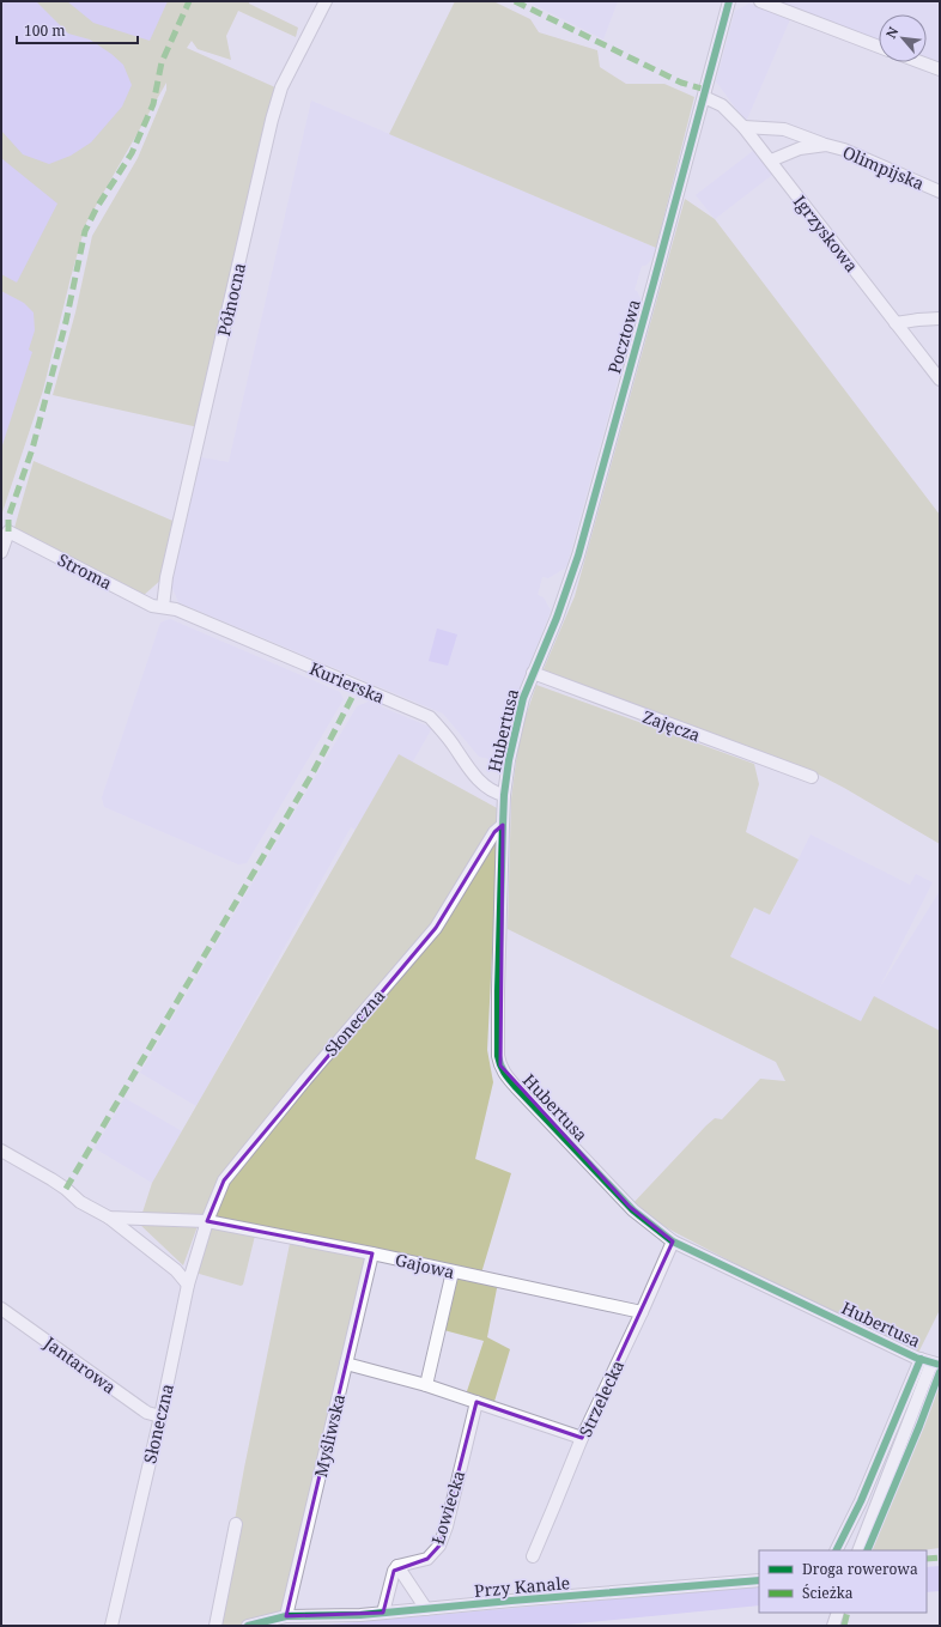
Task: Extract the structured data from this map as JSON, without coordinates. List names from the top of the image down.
{
  "streets": {
    "street": [
      "Olimpijska",
      "Igrzyskowa",
      "Północna",
      "Pocztowa",
      "Stroma",
      "Kurierska",
      "Zajęcza",
      "Hubertusa",
      "Słoneczna",
      "Gajowa",
      "Jantarowa",
      "Strzelecka",
      "Myśliwska",
      "Łowiecka",
      "Przy Kanale"
    ]
  },
  "crossings": [
    ["Olimpijska", "Igrzyskowa"],
    ["Igrzyskowa", "Pocztowa"],
    ["Północna", "Stroma"],
    ["Północna", "Kurierska"],
    ["Pocztowa", "Zajęcza"],
    ["Pocztowa", "Hubertusa"],
    ["Stroma", "Kurierska"],
    ["Kurierska", "Hubertusa"],
    ["Zajęcza", "Hubertusa"],
    ["Hubertusa", "Słoneczna"],
    ["Hubertusa", "Strzelecka"],
    ["Słoneczna", "Gajowa"],
    ["Słoneczna", "Jantarowa"],
    ["Gajowa", "Strzelecka"],
    ["Gajowa", "Myśliwska"],
    ["Myśliwska", "Przy Kanale"]
  ],
  "legend": ["Droga rowerowa", "Ścieżka"],
  "scale_bar": "100 m",
  "north": "top left"
}
